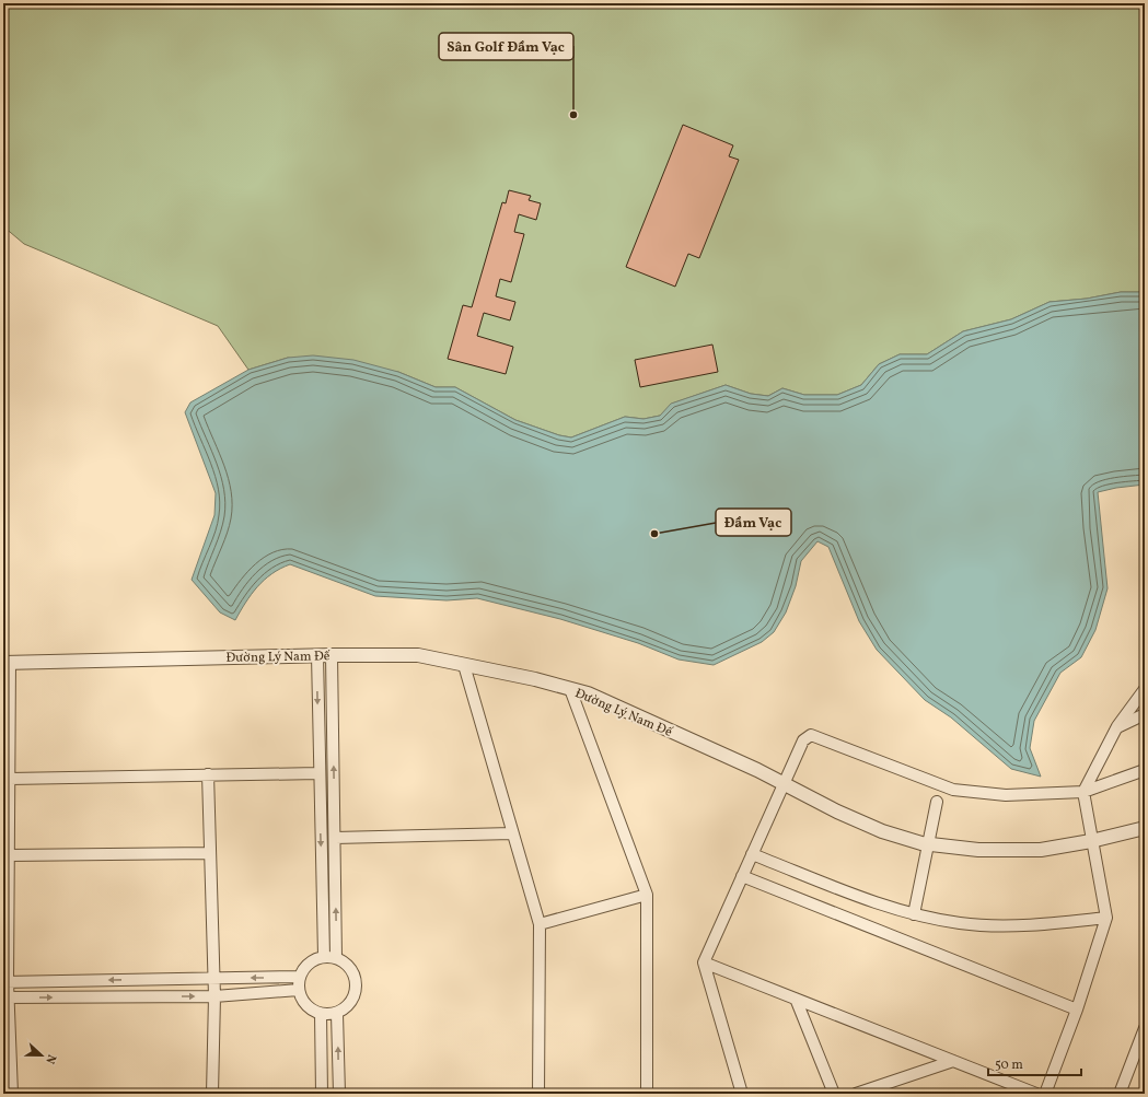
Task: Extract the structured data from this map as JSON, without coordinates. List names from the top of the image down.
{
  "streets": {
    "street": ["Đường Lý Nam Đế"]
  },
  "places": ["Sân Golf Đầm Vạc", "Đầm Vạc"],
  "scale_bar": "50 m",
  "north": "right"
}
